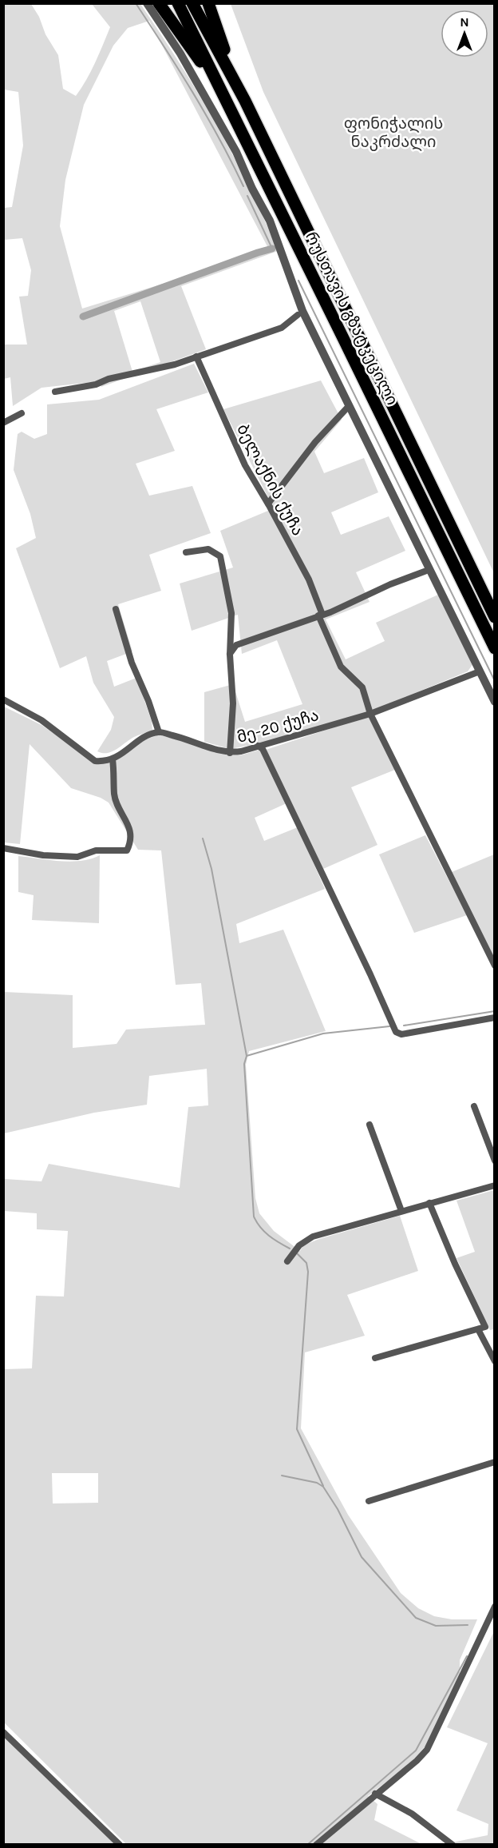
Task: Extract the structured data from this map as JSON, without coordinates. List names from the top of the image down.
{
  "streets": {
    "highway": ["რუსთავის გზატკეცილი"],
    "street": ["ბელაქნის ქუჩა", "მე-20 ქუჩა"]
  },
  "crossings": [
    ["ბელაქნის ქუჩა", "მე-20 ქუჩა"]
  ],
  "parks": ["ფონიჭალის ნაკრძალი"],
  "north": "top"
}
